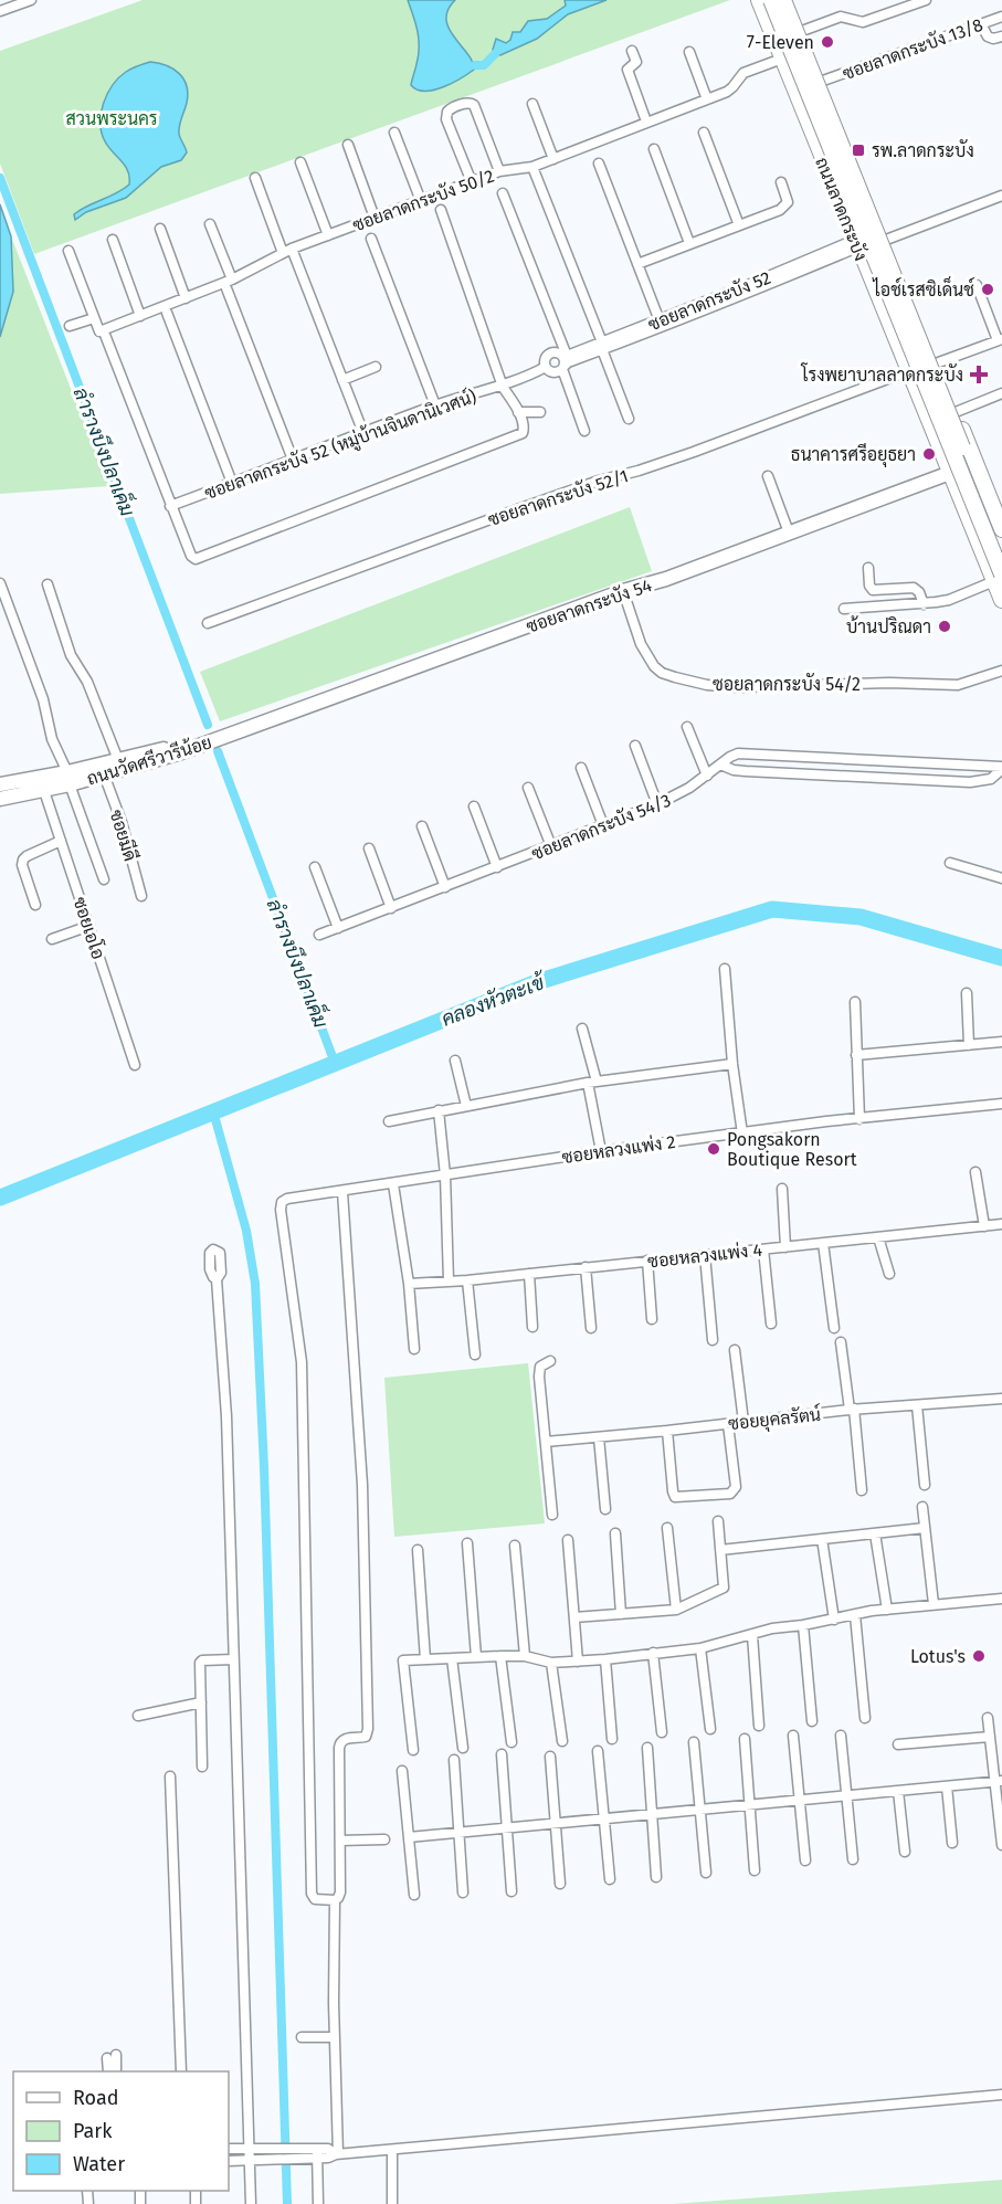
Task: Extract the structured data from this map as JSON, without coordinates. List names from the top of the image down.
{
  "streets": {
    "main road": ["ถนนลาดกระบัง", "ซอยลาดกระบัง 54", "ถนนวัดศรีวารีน้อย"],
    "street": [
      "ซอยลาดกระบัง 13/8",
      "ซอยลาดกระบัง 50/2",
      "ซอยลาดกระบัง 52",
      "ซอยลาดกระบัง 52 (หมู่บ้านจินดานิเวศน์)",
      "ซอยลาดกระบัง 52/1",
      "ซอยลาดกระบัง 54/2",
      "ซอยลาดกระบัง 54/3",
      "ซอยมีดี",
      "ซอยเอโอ",
      "ซอยหลวงแพ่ง 2",
      "ซอยหลวงแพ่ง 4",
      "ซอยยุคลรัตน์"
    ]
  },
  "crossings": [
    ["ซอยลาดกระบัง 13/8", "ถนนลาดกระบัง"],
    ["ซอยลาดกระบัง 50/2", "ถนนลาดกระบัง"],
    ["ถนนลาดกระบัง", "ซอยลาดกระบัง 52"],
    ["ถนนลาดกระบัง", "ซอยลาดกระบัง 52/1"],
    ["ถนนลาดกระบัง", "ซอยลาดกระบัง 54"],
    ["ซอยลาดกระบัง 52", "ซอยลาดกระบัง 52 (หมู่บ้านจินดานิเวศน์)"],
    ["ซอยลาดกระบัง 54", "ซอยลาดกระบัง 54/2"],
    ["ซอยลาดกระบัง 54", "ถนนวัดศรีวารีน้อย"],
    ["ถนนวัดศรีวารีน้อย", "ซอยมีดี"],
    ["ถนนวัดศรีวารีน้อย", "ซอยเอโอ"]
  ],
  "water": ["ลำรางบึงปลาเค็ม", "คลองหัวตะเข้"],
  "parks": ["สวนพระนคร"],
  "places": {
    "other": [
      "7-Eleven",
      "ไอช์เรสซิเด็นช์",
      "ธนาคารศรีอยุธยา",
      "บ้านปริณดา",
      "Pongsakorn Boutique Resort",
      "Lotus's"
    ],
    "transit": ["รพ.ลาดกระบัง"],
    "health": ["โรงพยาบาลลาดกระบัง"]
  },
  "legend": ["Road", "Park", "Water"]
}
